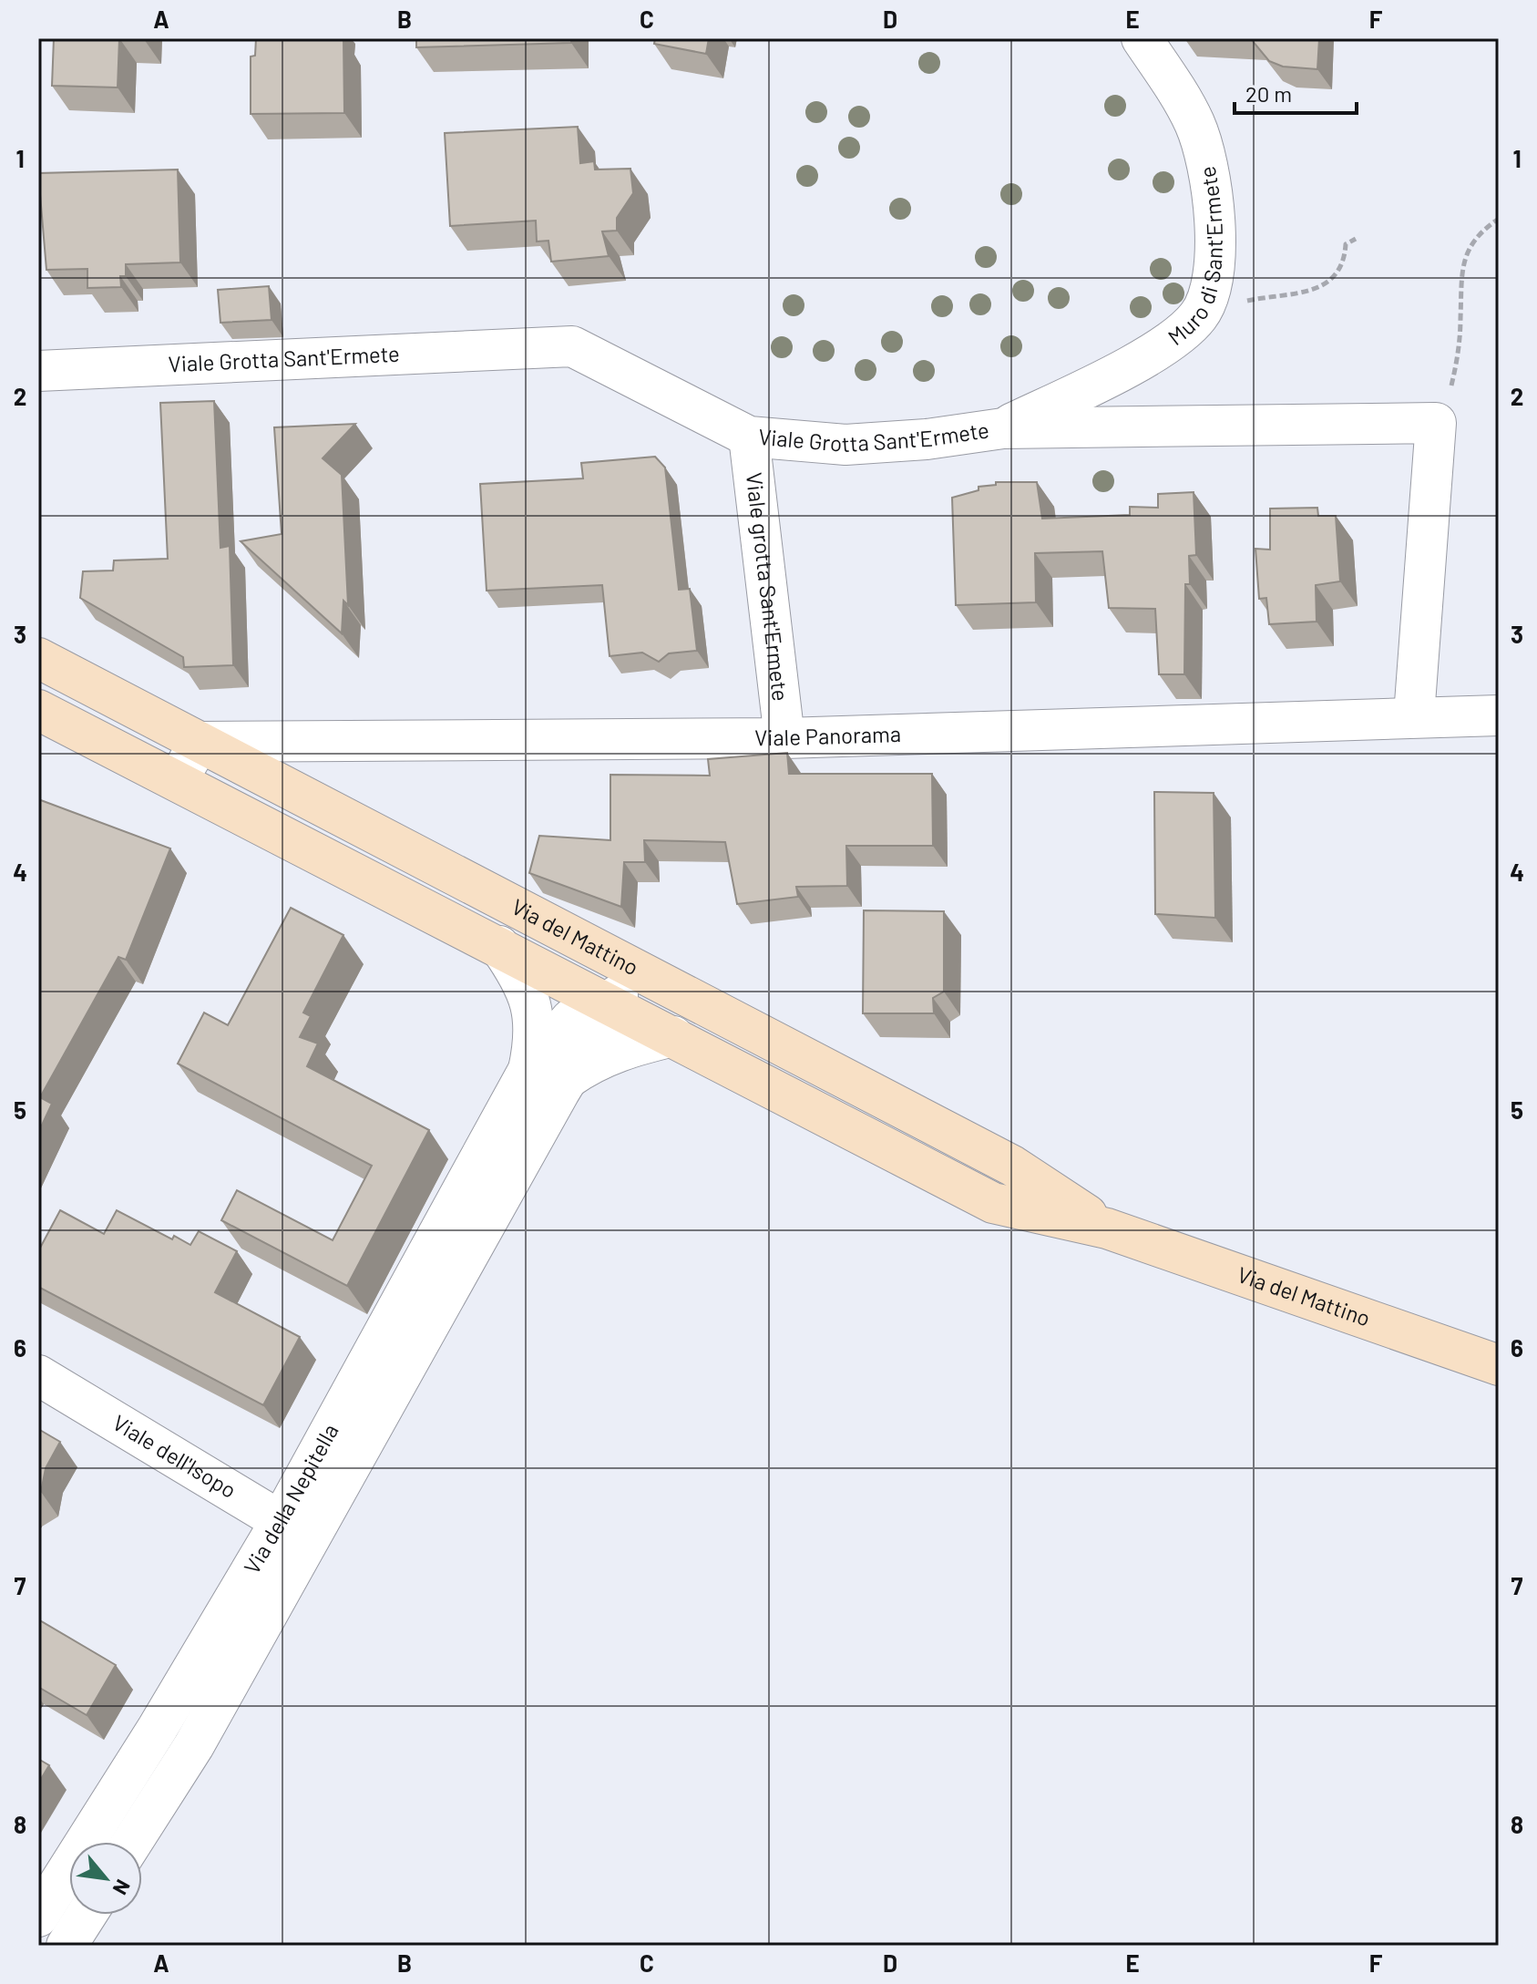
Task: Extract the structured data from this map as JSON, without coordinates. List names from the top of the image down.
{
  "streets": {
    "main road": ["Via del Mattino"],
    "street": [
      "Muro di Sant'Ermete",
      "Viale Grotta Sant'Ermete",
      "Viale grotta Sant'Ermete",
      "Viale Panorama",
      "Viale dell'Isopo",
      "Via della Nepitella"
    ]
  },
  "crossings": [
    ["Muro di Sant'Ermete", "Viale Grotta Sant'Ermete"],
    ["Viale Grotta Sant'Ermete", "Viale grotta Sant'Ermete"],
    ["Viale grotta Sant'Ermete", "Viale Panorama"],
    ["Viale Panorama", "Via del Mattino"],
    ["Via del Mattino", "Via della Nepitella"],
    ["Viale dell'Isopo", "Via della Nepitella"]
  ],
  "scale_bar": "20 m",
  "north": "bottom right",
  "grid": {
    "columns": [
      "A",
      "B",
      "C",
      "D",
      "E",
      "F"
    ],
    "rows": [
      "1",
      "2",
      "3",
      "4",
      "5",
      "6",
      "7",
      "8"
    ]
  }
}
